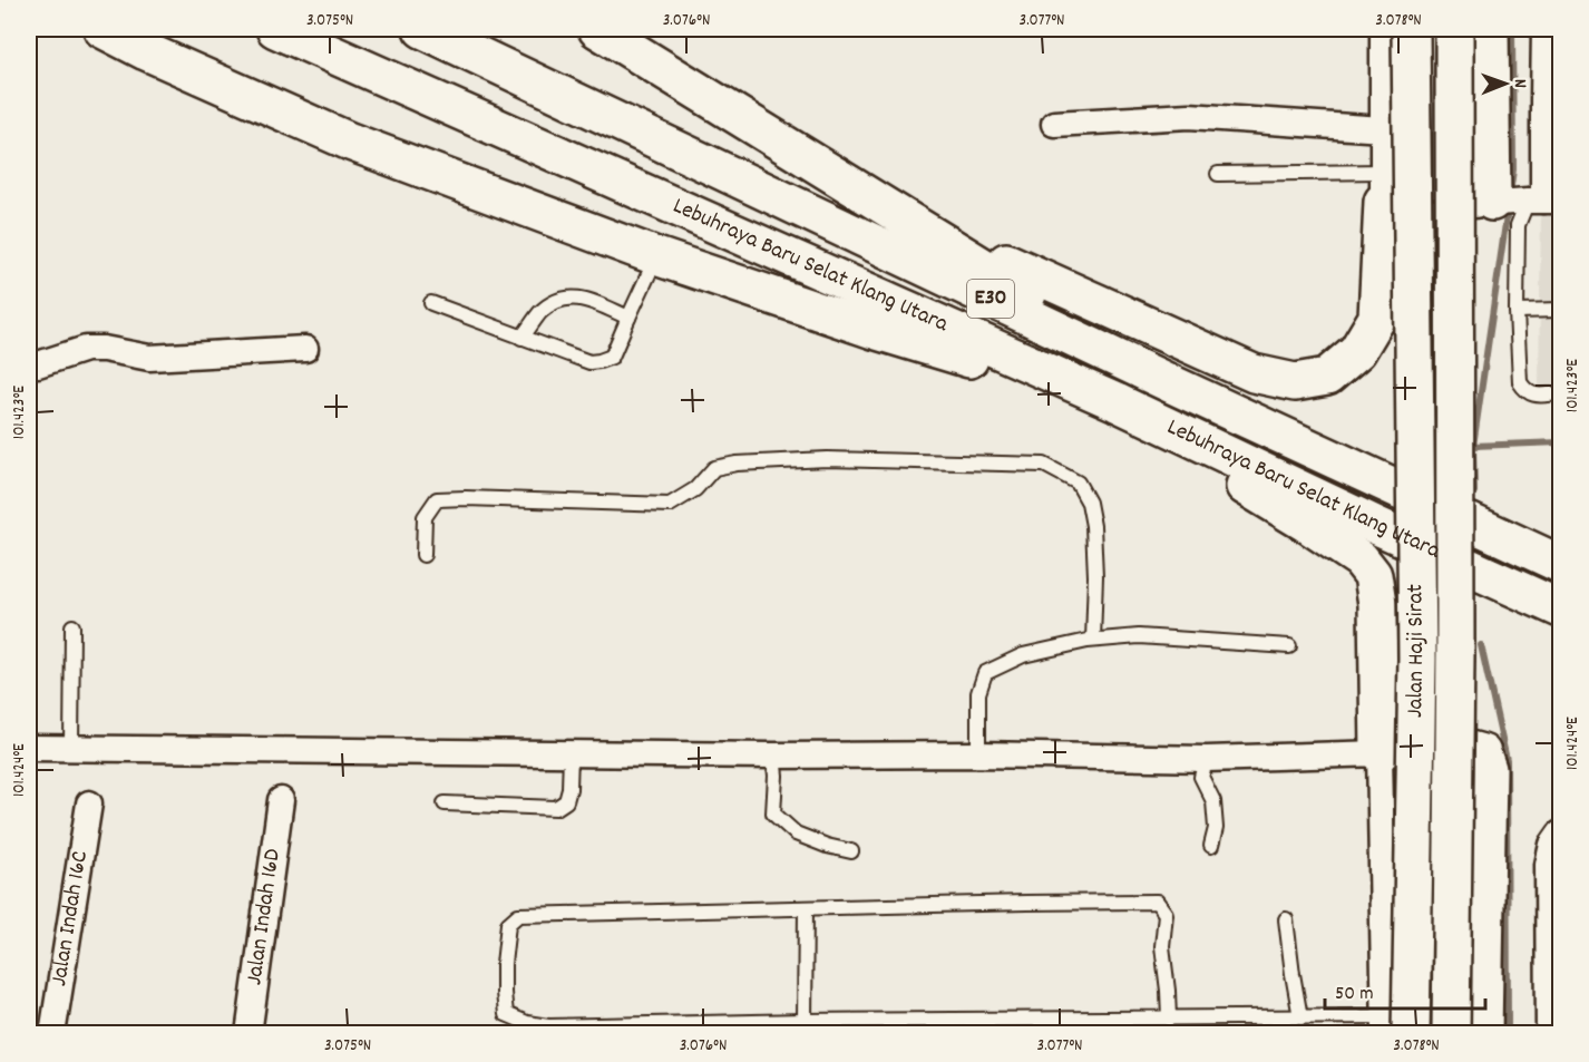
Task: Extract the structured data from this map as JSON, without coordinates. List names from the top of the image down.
{
  "streets": {
    "main road": ["Lebuhraya Baru Selat Klang Utara", "E30", "Jalan Haji Sirat"],
    "street": ["Jalan Indah 16D", "Jalan Indah 16C"]
  },
  "scale_bar": "50 m",
  "north": "right",
  "coordinates": [
    "3.075°N",
    "3.076°N",
    "3.077°N",
    "3.078°N",
    "101.423°E",
    "101.424°E"
  ]
}
